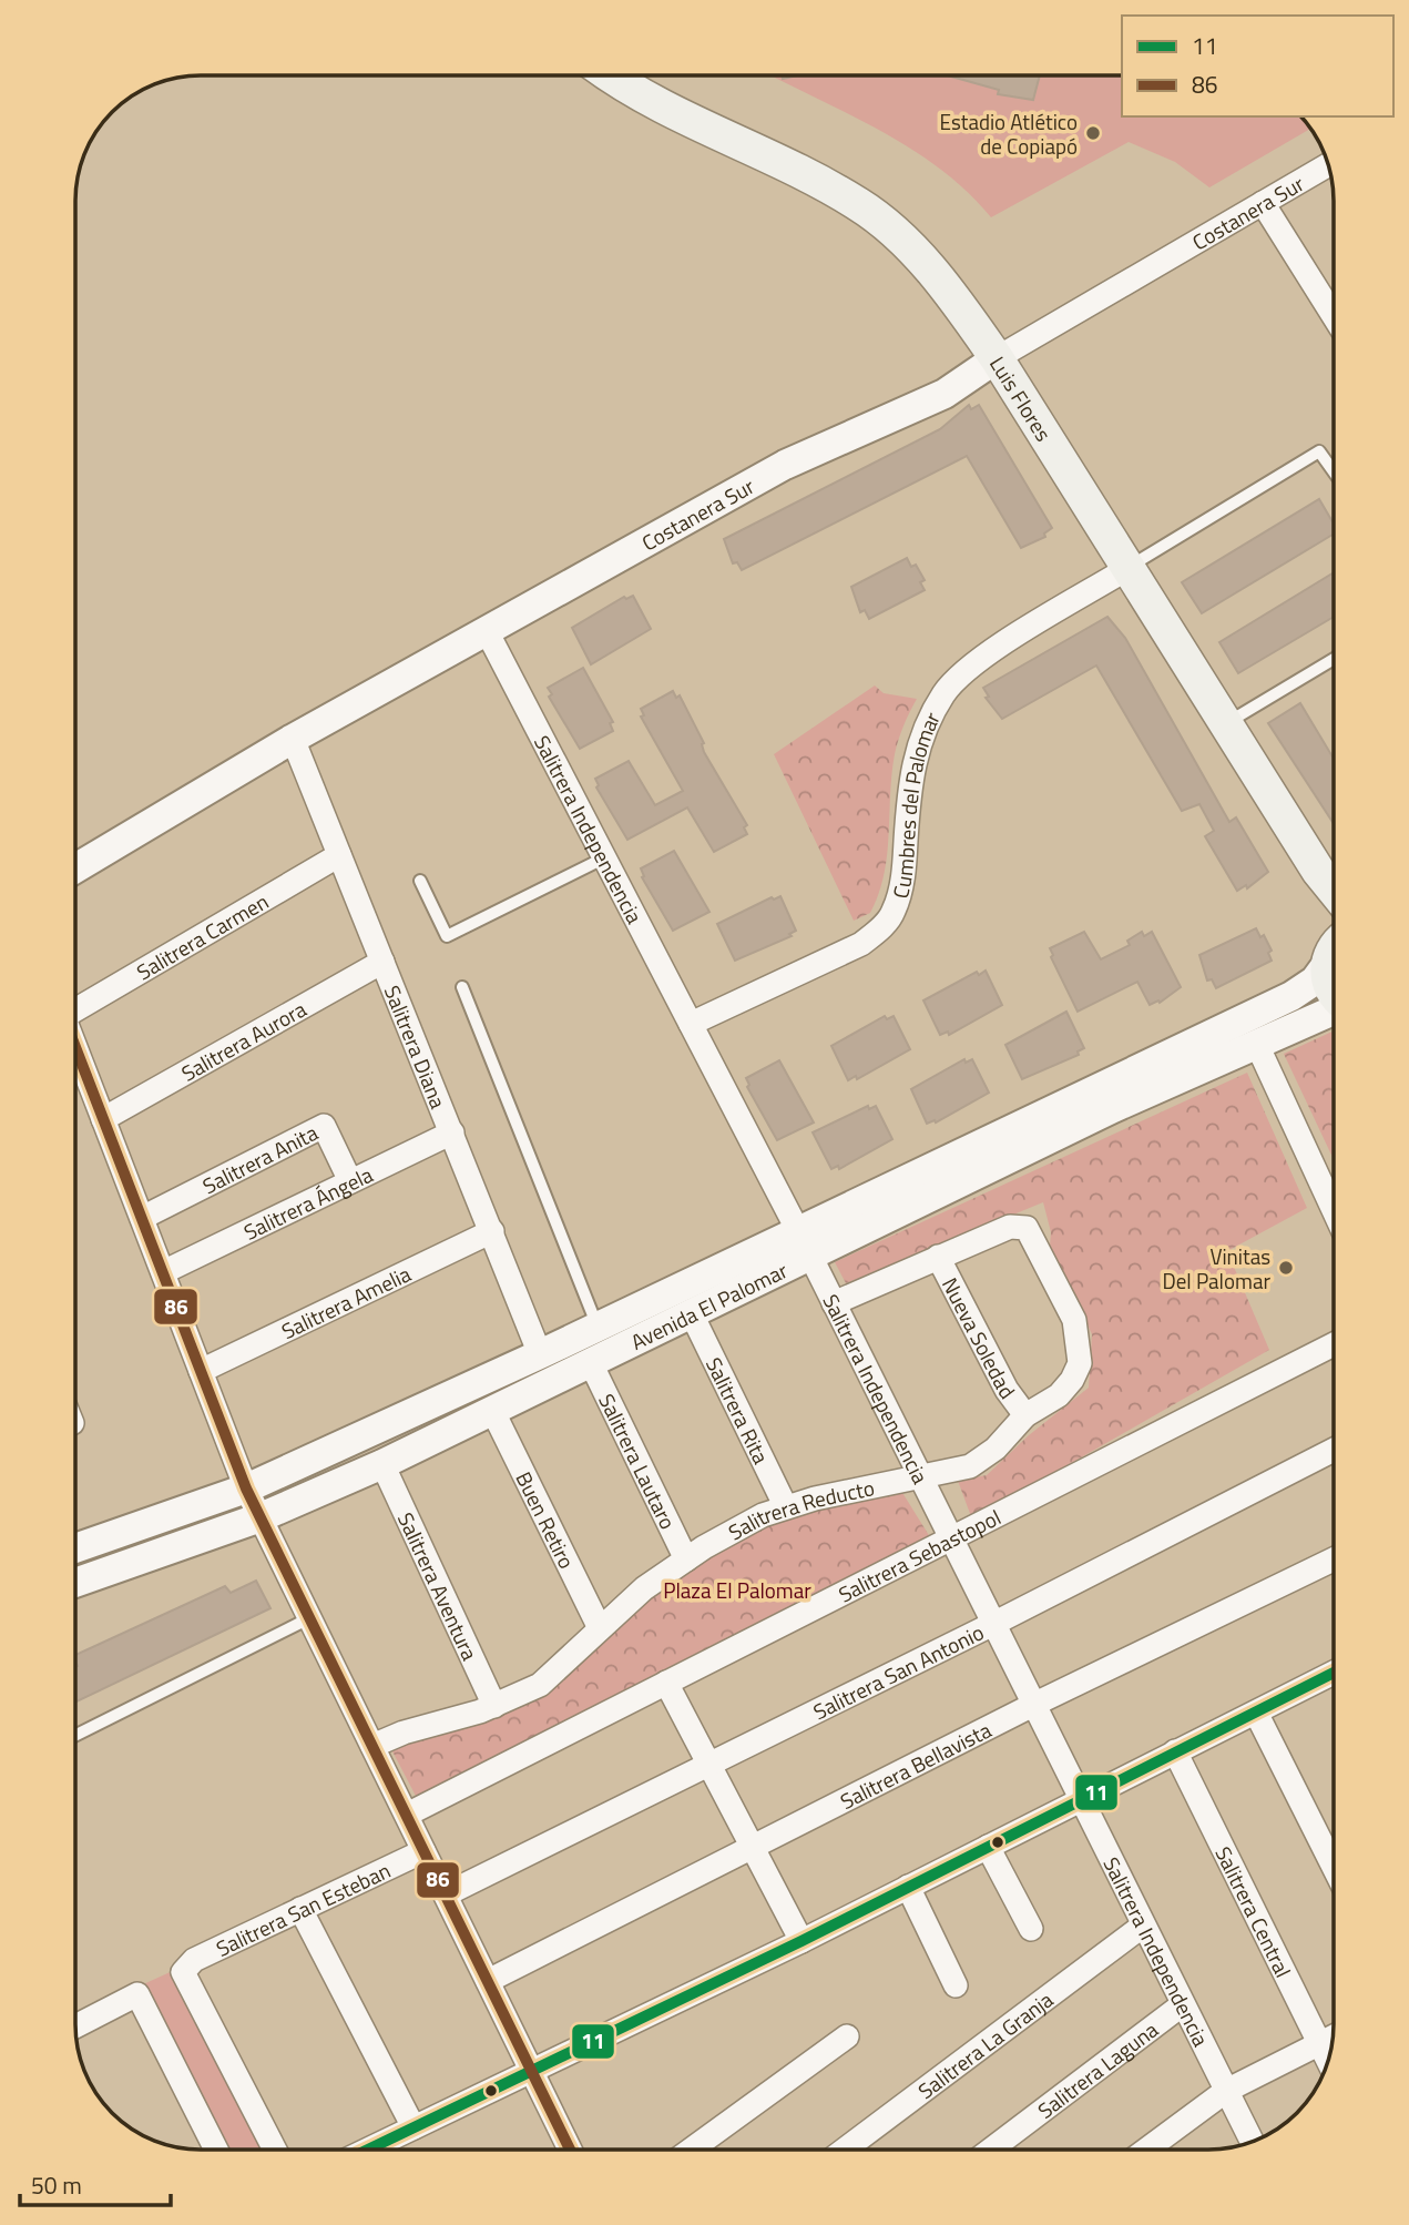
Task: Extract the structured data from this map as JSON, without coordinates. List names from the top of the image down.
{
  "streets": {
    "main road": ["Luis Flores"],
    "street": [
      "Costanera Sur",
      "Cumbres del Palomar",
      "Salitrera Independencia",
      "Salitrera Carmen",
      "Salitrera Aurora",
      "Salitrera Diana",
      "Salitrera Anita",
      "Salitrera Ángela",
      "Salitrera Amelia",
      "Avenida El Palomar",
      "Nueva Soledad",
      "Salitrera Rita",
      "Salitrera Lautaro",
      "Salitrera Reducto",
      "Buen Retiro",
      "Salitrera Sebastopol",
      "Salitrera Aventura",
      "Salitrera San Antonio",
      "Salitrera Bellavista",
      "Salitrera San Esteban",
      "Salitrera Central",
      "Salitrera La Granja",
      "Salitrera Laguna"
    ]
  },
  "crossings": [
    ["Costanera Sur", "Luis Flores"],
    ["Costanera Sur", "Salitrera Independencia"],
    ["Costanera Sur", "Salitrera Diana"],
    ["Luis Flores", "Cumbres del Palomar"],
    ["Cumbres del Palomar", "Salitrera Independencia"],
    ["Salitrera Independencia", "Avenida El Palomar"],
    ["Salitrera Independencia", "Salitrera Reducto"],
    ["Salitrera Independencia", "Salitrera Sebastopol"],
    ["Salitrera Independencia", "Salitrera San Antonio"],
    ["Salitrera Independencia", "Salitrera Bellavista"],
    ["Salitrera Independencia", "Salitrera La Granja"],
    ["Salitrera Independencia", "Salitrera Laguna"],
    ["Salitrera Carmen", "Salitrera Diana"],
    ["Salitrera Aurora", "Salitrera Diana"],
    ["Salitrera Diana", "Salitrera Ángela"],
    ["Salitrera Diana", "Salitrera Amelia"],
    ["Salitrera Diana", "Avenida El Palomar"],
    ["Salitrera Anita", "Salitrera Ángela"],
    ["Avenida El Palomar", "Salitrera Rita"],
    ["Avenida El Palomar", "Salitrera Lautaro"],
    ["Avenida El Palomar", "Buen Retiro"],
    ["Avenida El Palomar", "Salitrera Aventura"],
    ["Nueva Soledad", "Salitrera Reducto"],
    ["Salitrera Rita", "Salitrera Reducto"],
    ["Salitrera Lautaro", "Salitrera Reducto"],
    ["Salitrera Reducto", "Buen Retiro"],
    ["Salitrera Reducto", "Salitrera Aventura"]
  ],
  "parks": ["Plaza El Palomar"],
  "places": ["Estadio Atlético de Copiapó", "Vinitas Del Palomar"],
  "lines": ["transit line 86", "transit line 11"],
  "legend": ["11", "86"],
  "scale_bar": "50 m"
}
